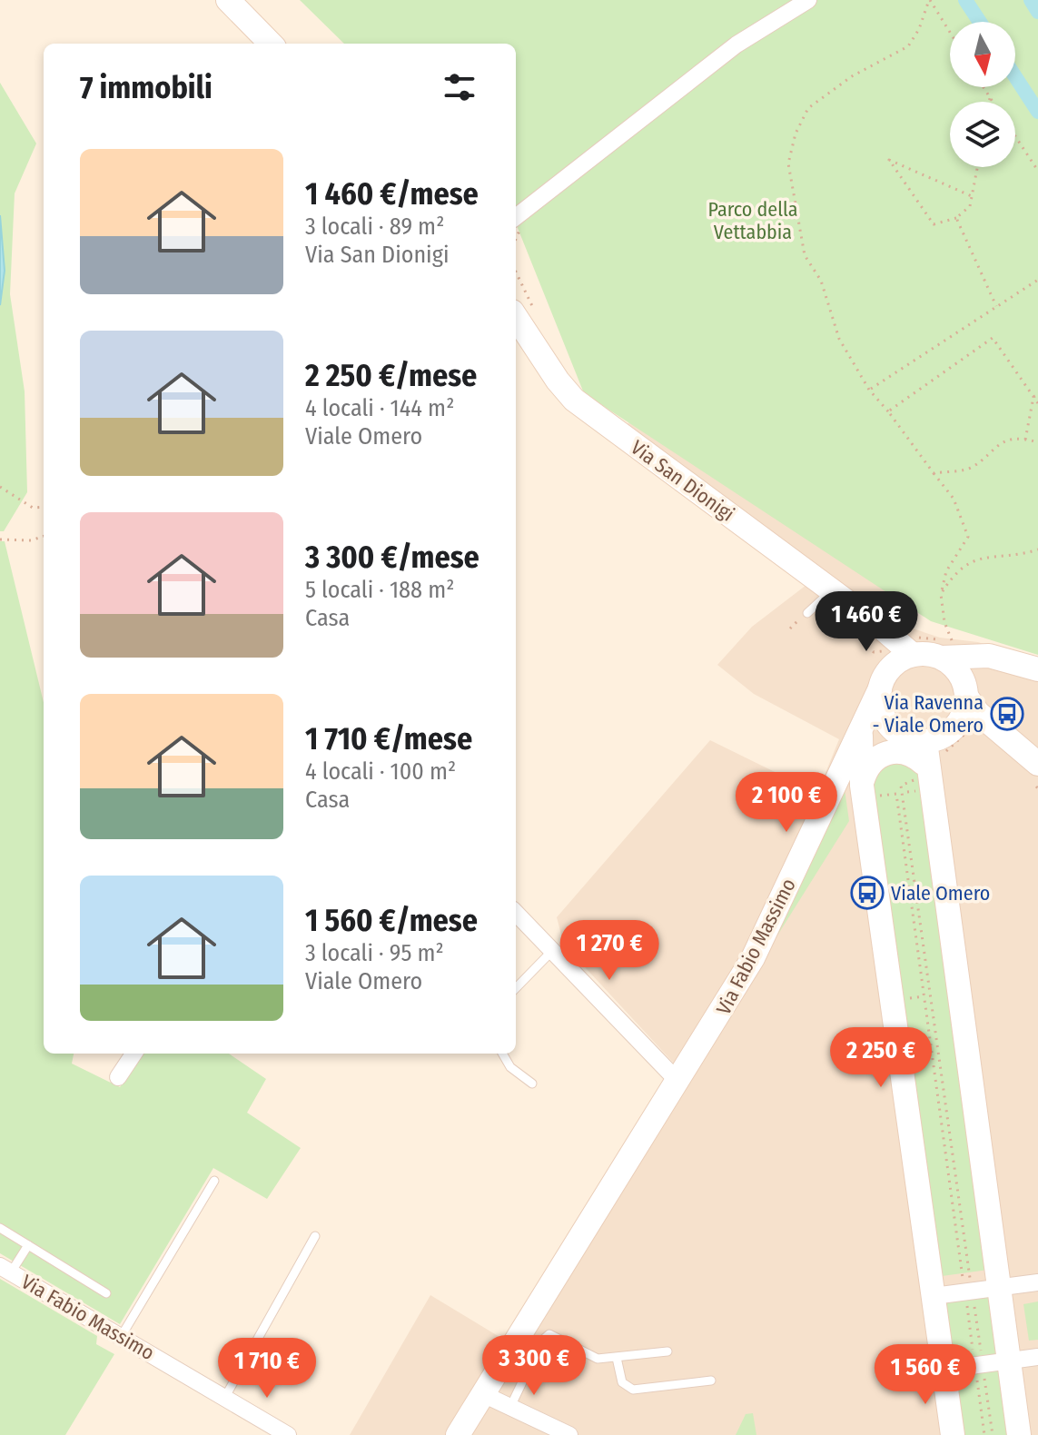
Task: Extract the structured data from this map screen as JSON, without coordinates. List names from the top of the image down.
{
  "streets": {
    "street": ["Via San Dionigi", "Via Fabio Massimo"]
  },
  "crossings": [
    ["Via San Dionigi", "Via Fabio Massimo"]
  ],
  "parks": ["Parco della Vettabbia"],
  "places": {
    "bus stop": ["Via Ravenna - Viale Omero", "Viale Omero"]
  },
  "north": "bottom",
  "page": {
    "heading": "7 immobili",
    "list": [
      {
        "name": "1 460 €/mese",
        "note": "3 locali · 89 m² · Via San Dionigi"
      },
      {
        "name": "2 250 €/mese",
        "note": "4 locali · 144 m² · Viale Omero"
      },
      {
        "name": "3 300 €/mese",
        "note": "5 locali · 188 m² · Casa"
      },
      {
        "name": "1 710 €/mese",
        "note": "4 locali · 100 m² · Casa"
      },
      {
        "name": "1 560 €/mese",
        "note": "3 locali · 95 m² · Viale Omero"
      }
    ],
    "price": [
      "1 460 €",
      "2 100 €",
      "1 270 €",
      "2 250 €",
      "3 300 €",
      "1 710 €",
      "1 560 €"
    ]
  }
}
